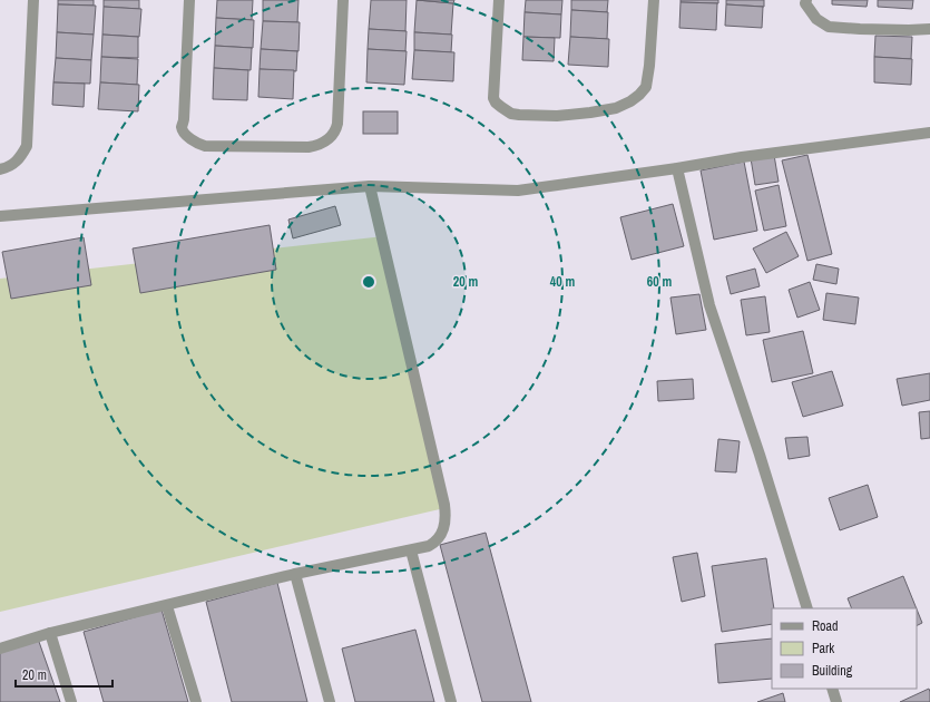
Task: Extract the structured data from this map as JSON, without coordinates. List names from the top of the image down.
{
  "legend": ["Road", "Park", "Building"],
  "scale_bar": "20 m",
  "rings": ["20 m", "40 m", "60 m"]
}
